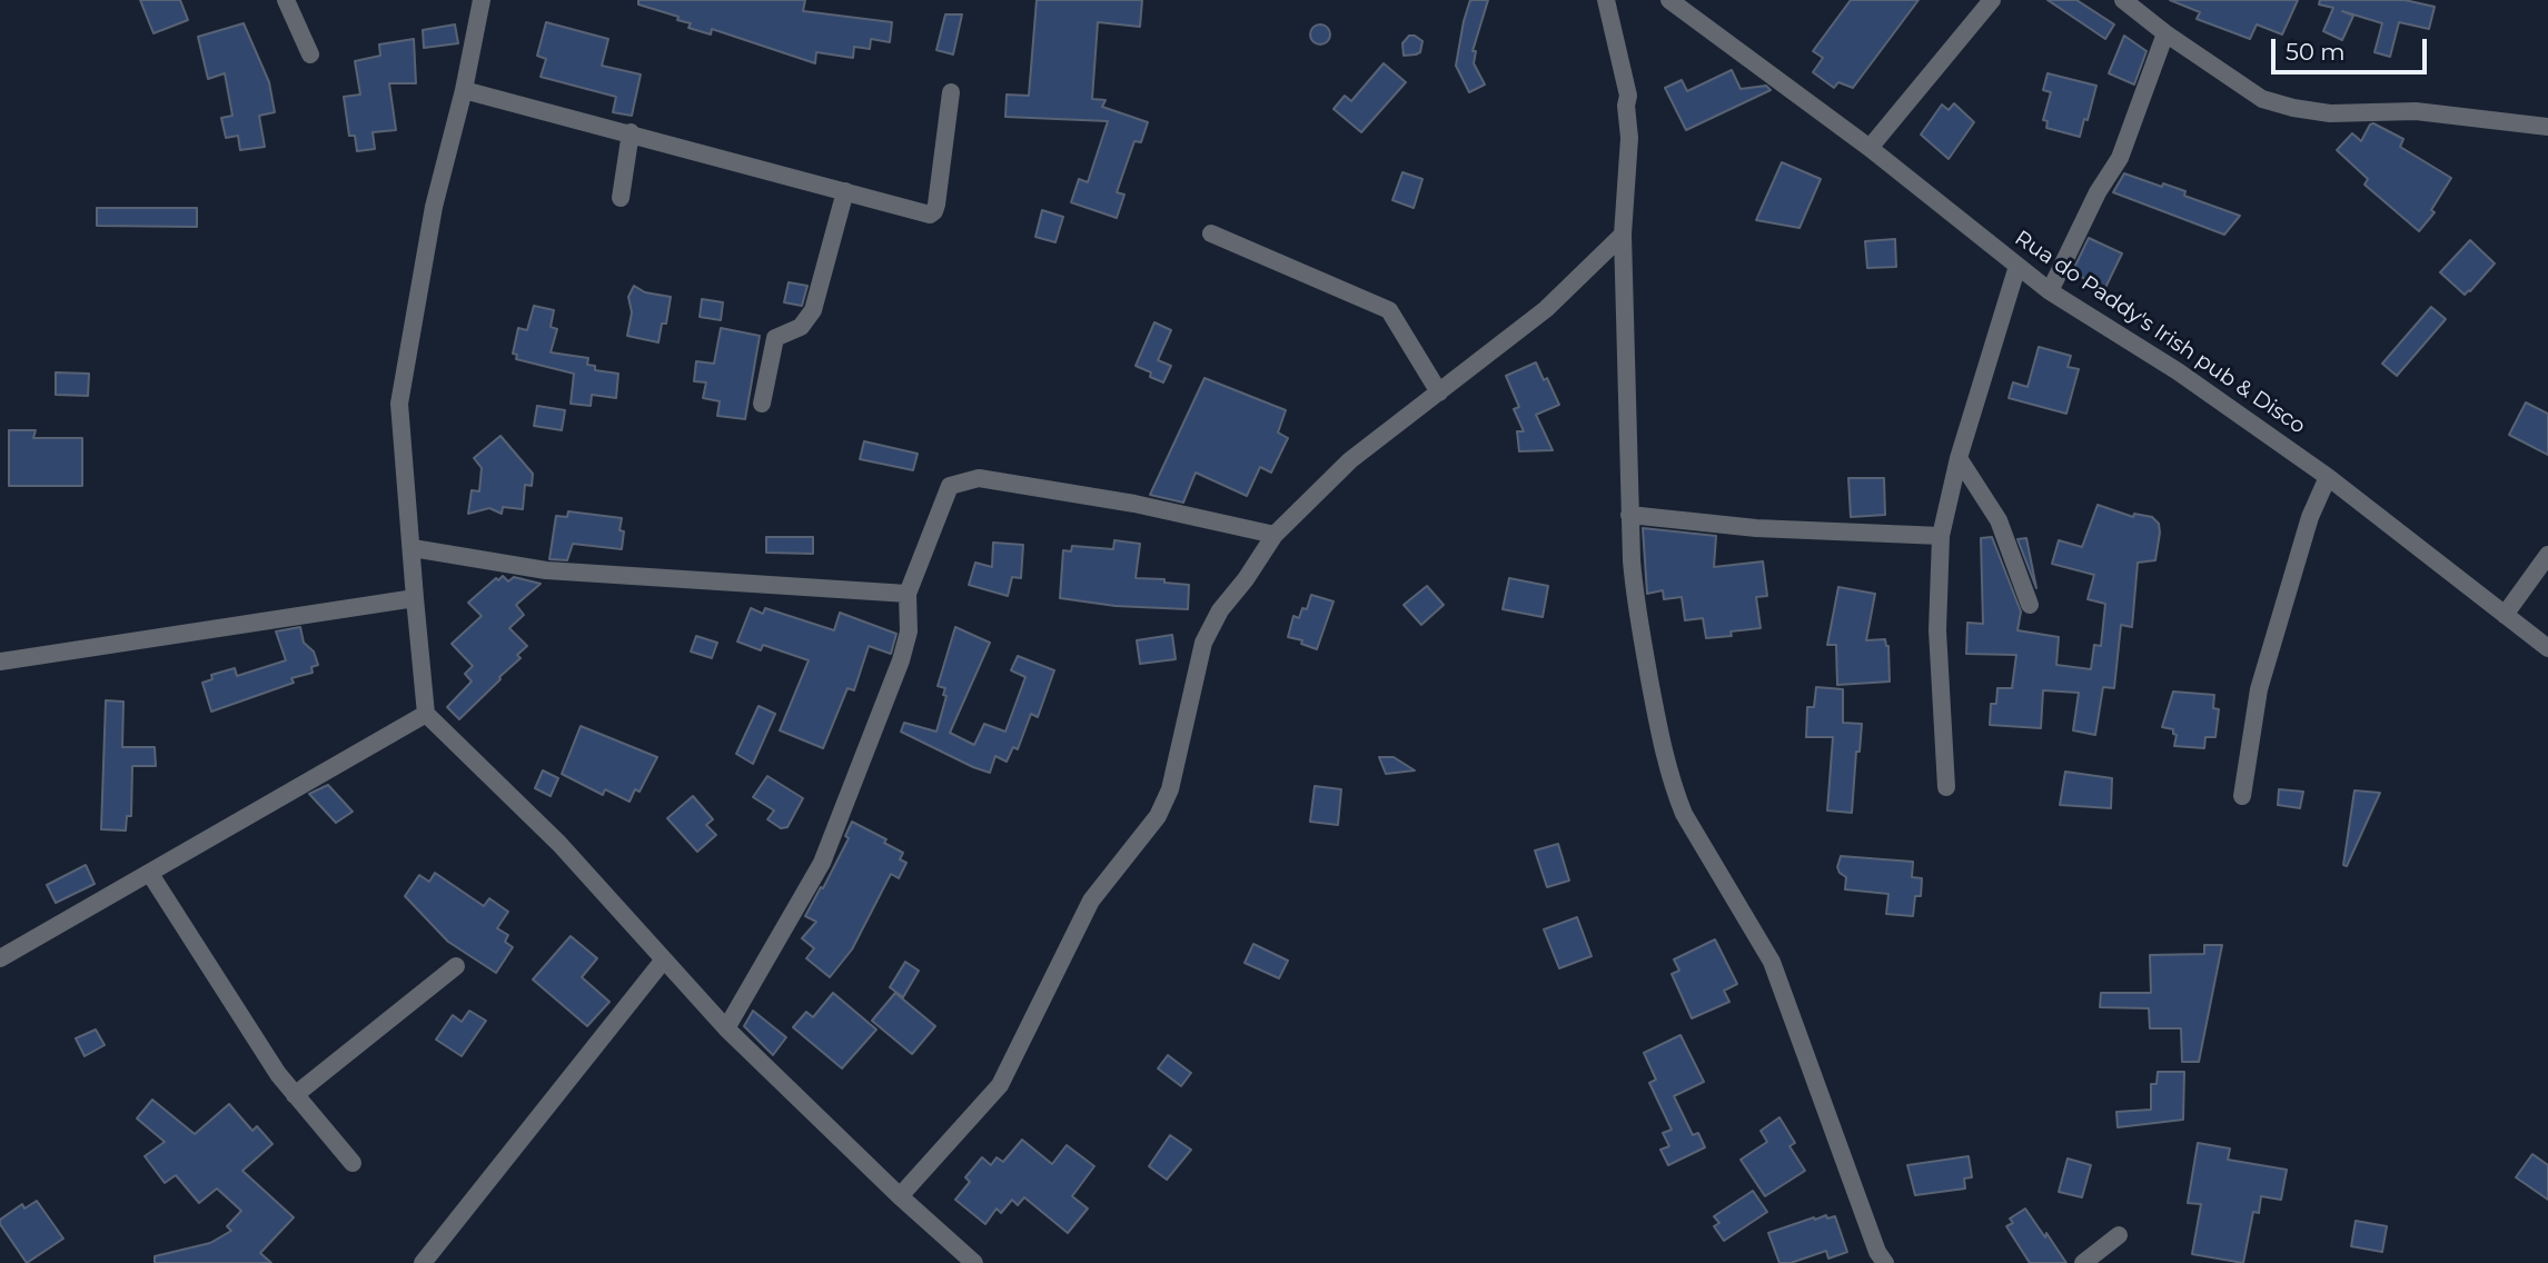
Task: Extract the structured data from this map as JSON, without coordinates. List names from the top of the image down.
{
  "streets": {
    "street": ["Rua do Paddy's Irish pub & Disco"]
  },
  "scale_bar": "50 m"
}
